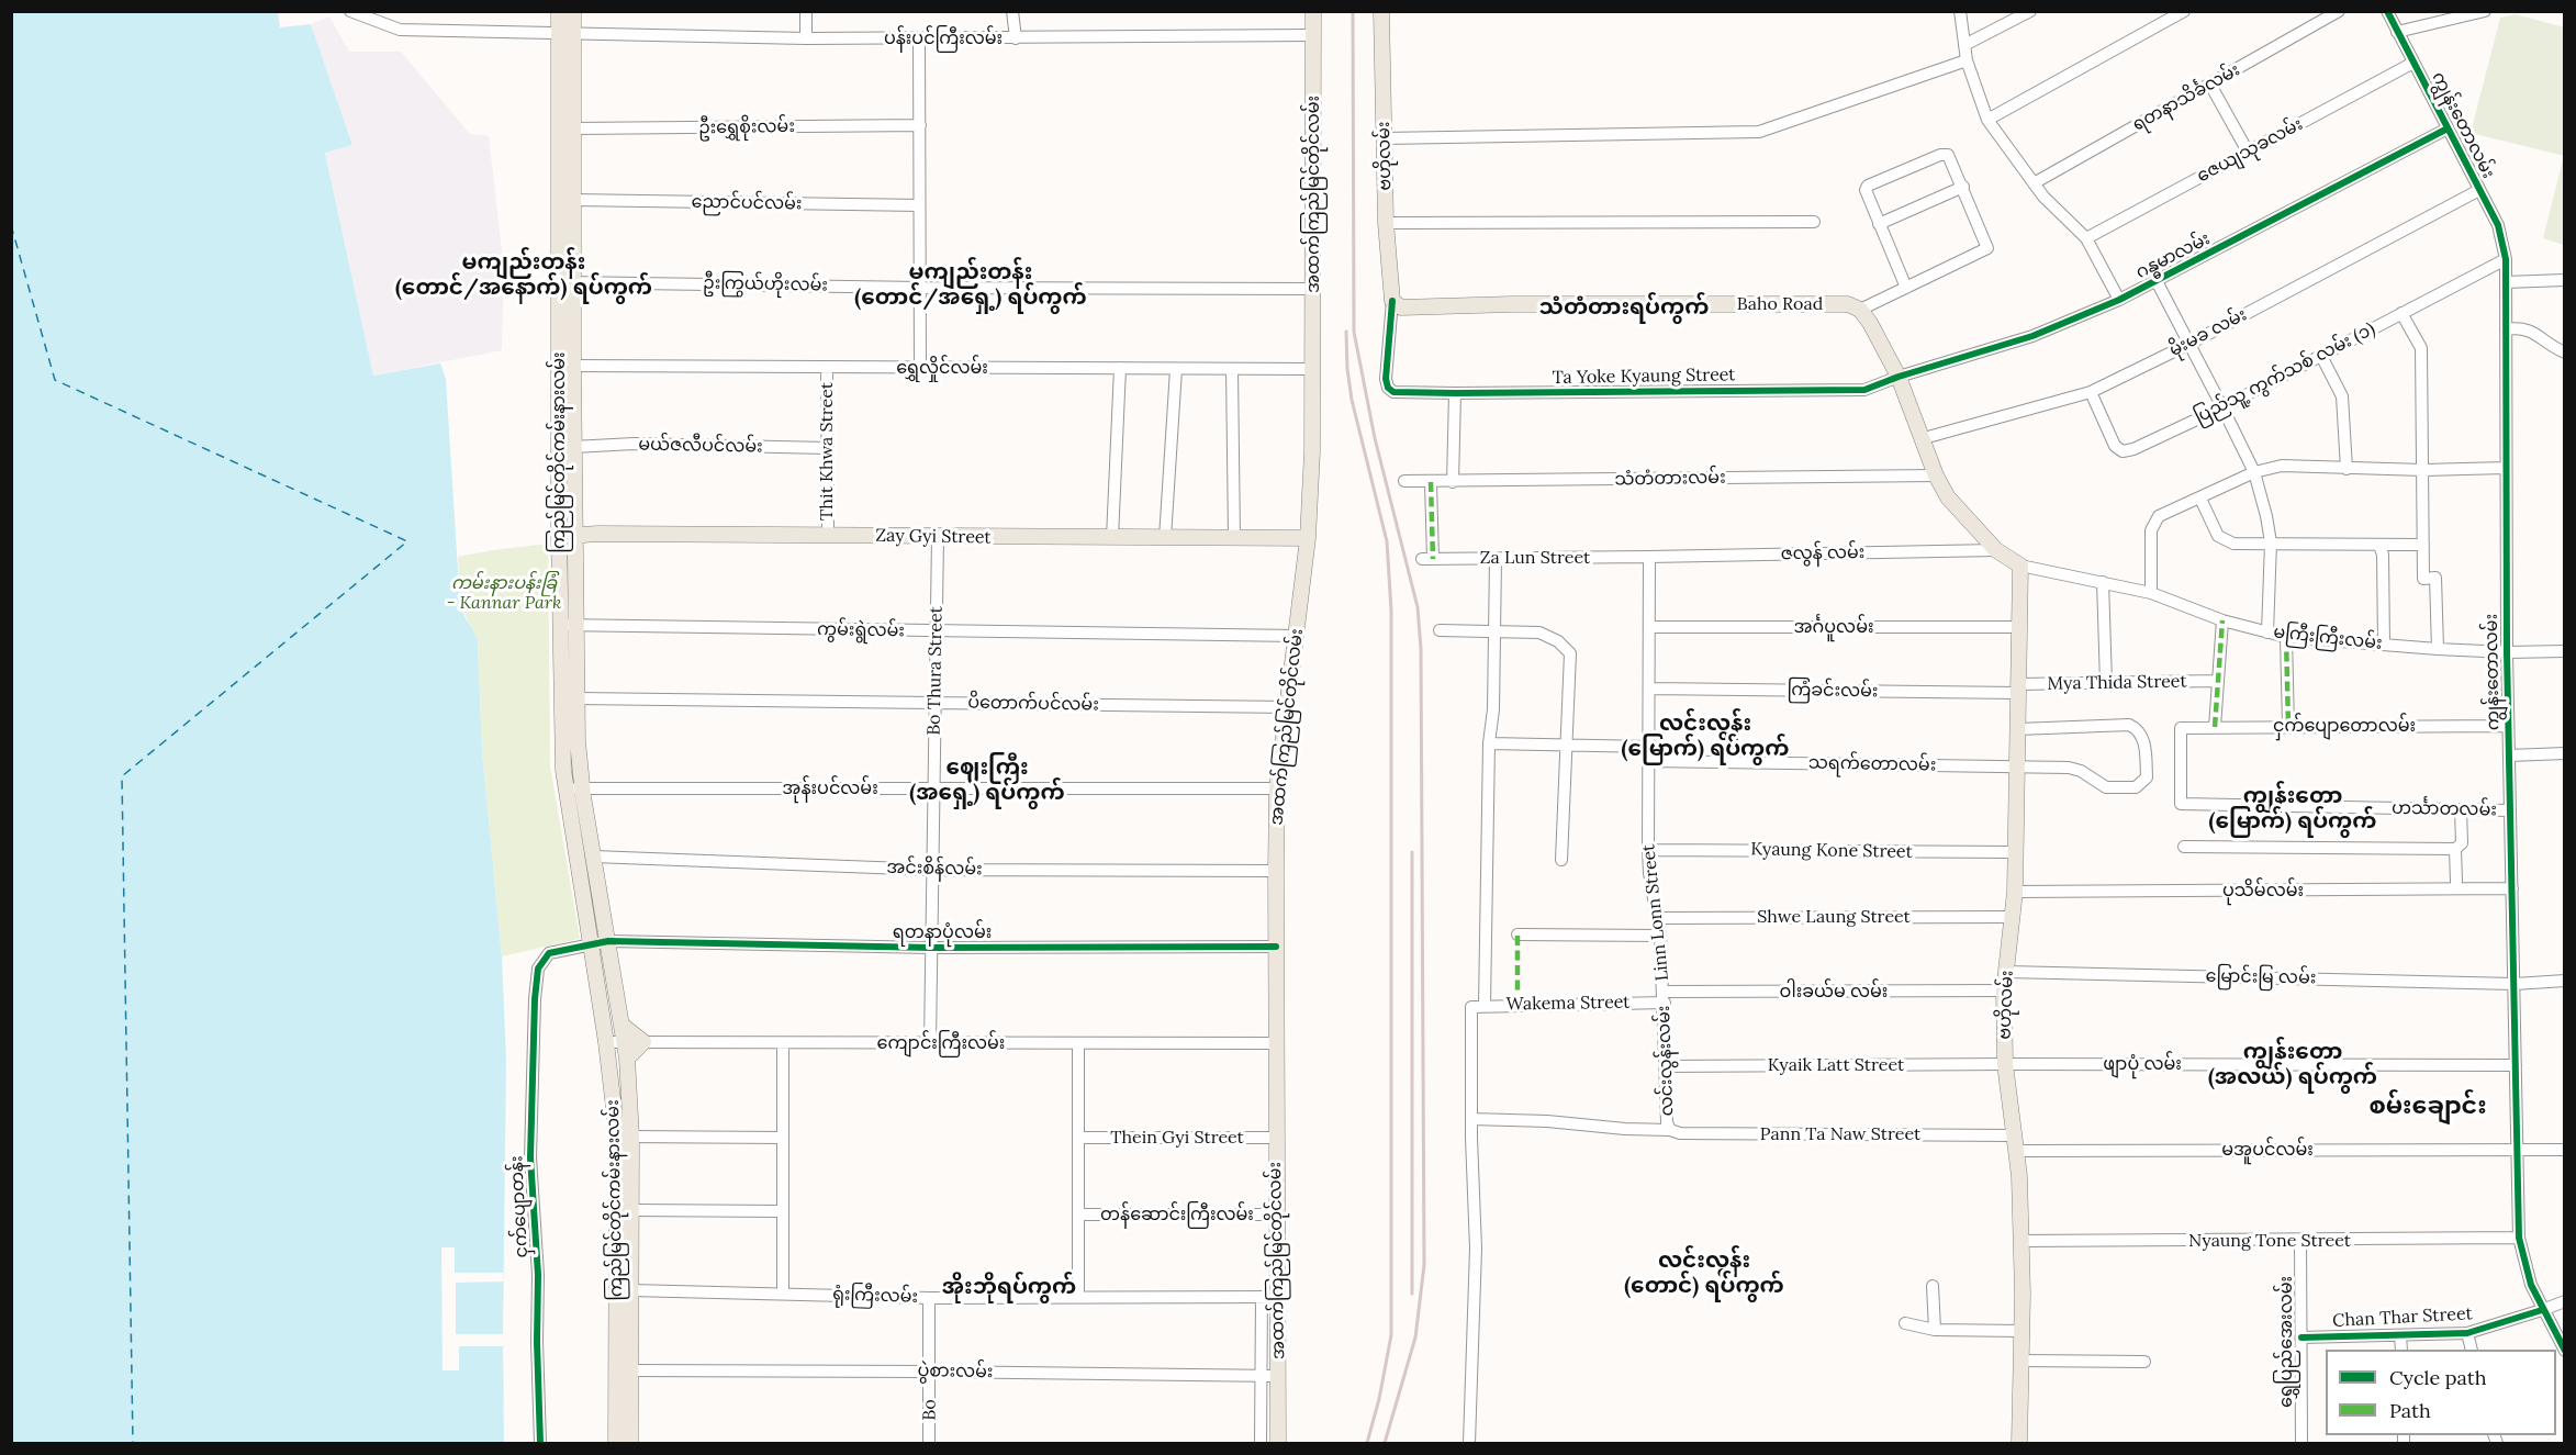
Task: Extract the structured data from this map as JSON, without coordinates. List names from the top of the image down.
{
  "streets": {
    "main road": [
      "ဗဟိုလမ်း",
      "အထက်ကြည်မြင်တိုင်လမ်း",
      "Baho Road",
      "ကြည်မြင်တိုင်ကမ်းနားလမ်း",
      "Zay Gyi Street"
    ],
    "street": [
      "ပန်းပင်ကြီးလမ်း",
      "ရတနာသိင်္ခလမ်း",
      "ကျွန်းတောလမ်း",
      "ဦးရွှေစိုးလမ်း",
      "ဇေယျသုခလမ်း",
      "ညောင်ပင်လမ်း",
      "ဂန္ဓမာလမ်း",
      "ဦးကြွယ်ဟိုးလမ်း",
      "မိုးမခ လမ်း",
      "ရွှေလှိုင်လမ်း",
      "ပြည်သူ့ ကွက်သစ် လမ်း (၁)",
      "Ta Yoke Kyaung Street",
      "မယ်ဇလီပင်လမ်း",
      "Thit Khwa Street",
      "သံတံတားလမ်း",
      "ဇလွန် လမ်း",
      "Za Lun Street",
      "အင်္ဂပူလမ်း",
      "ကွမ်းရွဲလမ်း",
      "မကြီးကြီးလမ်း",
      "Bo Thura Street",
      "Mya Thida Street",
      "ကြံခင်းလမ်း",
      "ပိတောက်ပင်လမ်း",
      "ငှက်ပျောတောလမ်း",
      "သရက်တောလမ်း",
      "အုန်းပင်လမ်း",
      "ဟင်္သာတလမ်း",
      "Kyaung Kone Street",
      "အင်းစိန်လမ်း",
      "ပုသိမ်လမ်း",
      "Linn Lonn Street",
      "Shwe Laung Street",
      "ရတနာပုံလမ်း",
      "မြောင်းမြ လမ်း",
      "ဝါးခယ်မ လမ်း",
      "Wakema Street",
      "ကျောင်းကြီးလမ်း",
      "လင်းလွန်းလမ်း",
      "ဖျာပုံ လမ်း",
      "Kyaik Latt Street",
      "Pann Ta Naw Street",
      "Thein Gyi Street",
      "မအူပင်လမ်း",
      "ငှက်ပျောတန်း",
      "တန်ဆောင်းကြီးလမ်း",
      "Nyaung Tone Street",
      "ရုံးကြီးလမ်း",
      "Chan Thar Street",
      "ရွှေပြည်အေးလမ်း",
      "ပွဲစားလမ်း",
      "Bo"
    ]
  },
  "crossings": [
    ["ပန်းပင်ကြီးလမ်း", "အထက်ကြည်မြင်တိုင်လမ်း"],
    ["ပန်းပင်ကြီးလမ်း", "ကြည်မြင်တိုင်ကမ်းနားလမ်း"],
    ["ကျွန်းတောလမ်း", "ဇေယျသုခလမ်း"],
    ["ကျွန်းတောလမ်း", "ဂန္ဓမာလမ်း"],
    ["ကျွန်းတောလမ်း", "မိုးမခ လမ်း"],
    ["ကျွန်းတောလမ်း", "ပြည်သူ့ ကွက်သစ် လမ်း (၁)"],
    ["ကျွန်းတောလမ်း", "မကြီးကြီးလမ်း"],
    ["ကျွန်းတောလမ်း", "ငှက်ပျောတောလမ်း"],
    ["ကျွန်းတောလမ်း", "ဟင်္သာတလမ်း"],
    ["ကျွန်းတောလမ်း", "ပုသိမ်လမ်း"],
    ["ကျွန်းတောလမ်း", "မြောင်းမြ လမ်း"],
    ["ကျွန်းတောလမ်း", "ဖျာပုံ လမ်း"],
    ["ကျွန်းတောလမ်း", "မအူပင်လမ်း"],
    ["ကျွန်းတောလမ်း", "Nyaung Tone Street"],
    ["ကျွန်းတောလမ်း", "Chan Thar Street"],
    ["ဗဟိုလမ်း", "Baho Road"],
    ["ဗဟိုလမ်း", "Ta Yoke Kyaung Street"],
    ["ဗဟိုလမ်း", "အင်္ဂပူလမ်း"],
    ["ဗဟိုလမ်း", "မကြီးကြီးလမ်း"],
    ["ဗဟိုလမ်း", "Mya Thida Street"],
    ["ဗဟိုလမ်း", "ကြံခင်းလမ်း"],
    ["ဗဟိုလမ်း", "သရက်တောလမ်း"],
    ["ဗဟိုလမ်း", "Kyaung Kone Street"],
    ["ဗဟိုလမ်း", "ပုသိမ်လမ်း"],
    ["ဗဟိုလမ်း", "Shwe Laung Street"],
    ["ဗဟိုလမ်း", "မြောင်းမြ လမ်း"],
    ["ဗဟိုလမ်း", "ဝါးခယ်မ လမ်း"],
    ["ဗဟိုလမ်း", "ဖျာပုံ လမ်း"],
    ["ဗဟိုလမ်း", "Kyaik Latt Street"],
    ["ဗဟိုလမ်း", "Pann Ta Naw Street"],
    ["ဗဟိုလမ်း", "မအူပင်လမ်း"],
    ["ဗဟိုလမ်း", "Nyaung Tone Street"],
    ["အထက်ကြည်မြင်တိုင်လမ်း", "ဦးကြွယ်ဟိုးလမ်း"],
    ["အထက်ကြည်မြင်တိုင်လမ်း", "ရွှေလှိုင်လမ်း"],
    ["အထက်ကြည်မြင်တိုင်လမ်း", "Zay Gyi Street"],
    ["အထက်ကြည်မြင်တိုင်လမ်း", "ကွမ်းရွဲလမ်း"],
    ["အထက်ကြည်မြင်တိုင်လမ်း", "ပိတောက်ပင်လမ်း"],
    ["အထက်ကြည်မြင်တိုင်လမ်း", "အုန်းပင်လမ်း"],
    ["အထက်ကြည်မြင်တိုင်လမ်း", "အင်းစိန်လမ်း"],
    ["အထက်ကြည်မြင်တိုင်လမ်း", "ရတနာပုံလမ်း"],
    ["အထက်ကြည်မြင်တိုင်လမ်း", "ကျောင်းကြီးလမ်း"],
    ["အထက်ကြည်မြင်တိုင်လမ်း", "Thein Gyi Street"],
    ["အထက်ကြည်မြင်တိုင်လမ်း", "တန်ဆောင်းကြီးလမ်း"],
    ["အထက်ကြည်မြင်တိုင်လမ်း", "ရုံးကြီးလမ်း"],
    ["အထက်ကြည်မြင်တိုင်လမ်း", "ပွဲစားလမ်း"],
    ["ဂန္ဓမာလမ်း", "Ta Yoke Kyaung Street"],
    ["ဦးကြွယ်ဟိုးလမ်း", "ကြည်မြင်တိုင်ကမ်းနားလမ်း"],
    ["Baho Road", "Ta Yoke Kyaung Street"],
    ["မိုးမခ လမ်း", "ပြည်သူ့ ကွက်သစ် လမ်း (၁)"],
    ["ရွှေလှိုင်လမ်း", "Thit Khwa Street"],
    ["ရွှေလှိုင်လမ်း", "ကြည်မြင်တိုင်ကမ်းနားလမ်း"],
    ["မယ်ဇလီပင်လမ်း", "Thit Khwa Street"],
    ["မယ်ဇလီပင်လမ်း", "ကြည်မြင်တိုင်ကမ်းနားလမ်း"],
    ["Thit Khwa Street", "Zay Gyi Street"],
    ["ကြည်မြင်တိုင်ကမ်းနားလမ်း", "Zay Gyi Street"],
    ["ကြည်မြင်တိုင်ကမ်းနားလမ်း", "ကွမ်းရွဲလမ်း"],
    ["ကြည်မြင်တိုင်ကမ်းနားလမ်း", "ပိတောက်ပင်လမ်း"],
    ["ကြည်မြင်တိုင်ကမ်းနားလမ်း", "အုန်းပင်လမ်း"],
    ["ကြည်မြင်တိုင်ကမ်းနားလမ်း", "အင်းစိန်လမ်း"],
    ["ကြည်မြင်တိုင်ကမ်းနားလမ်း", "ရတနာပုံလမ်း"],
    ["ကြည်မြင်တိုင်ကမ်းနားလမ်း", "ကျောင်းကြီးလမ်း"],
    ["ကြည်မြင်တိုင်ကမ်းနားလမ်း", "ငှက်ပျောတန်း"],
    ["ကြည်မြင်တိုင်ကမ်းနားလမ်း", "ပွဲစားလမ်း"],
    ["သံတံတားလမ်း", "Za Lun Street"],
    ["Zay Gyi Street", "Bo Thura Street"],
    ["ဇလွန် လမ်း", "Za Lun Street"],
    ["ဇလွန် လမ်း", "Linn Lonn Street"],
    ["Za Lun Street", "Linn Lonn Street"],
    ["အင်္ဂပူလမ်း", "Linn Lonn Street"],
    ["ကွမ်းရွဲလမ်း", "Bo Thura Street"],
    ["Bo Thura Street", "ပိတောက်ပင်လမ်း"],
    ["Bo Thura Street", "အုန်းပင်လမ်း"],
    ["Bo Thura Street", "အင်းစိန်လမ်း"],
    ["Bo Thura Street", "ရတနာပုံလမ်း"],
    ["Bo Thura Street", "ကျောင်းကြီးလမ်း"],
    ["Mya Thida Street", "ကြံခင်းလမ်း"],
    ["ကြံခင်းလမ်း", "Linn Lonn Street"],
    ["ငှက်ပျောတောလမ်း", "ဟင်္သာတလမ်း"],
    ["သရက်တောလမ်း", "Linn Lonn Street"],
    ["Kyaung Kone Street", "Linn Lonn Street"],
    ["Linn Lonn Street", "Shwe Laung Street"],
    ["Linn Lonn Street", "ဝါးခယ်မ လမ်း"],
    ["Linn Lonn Street", "Wakema Street"],
    ["Linn Lonn Street", "လင်းလွန်းလမ်း"],
    ["ရတနာပုံလမ်း", "ငှက်ပျောတန်း"],
    ["ဝါးခယ်မ လမ်း", "Wakema Street"],
    ["ဝါးခယ်မ လမ်း", "လင်းလွန်းလမ်း"],
    ["Wakema Street", "လင်းလွန်းလမ်း"],
    ["လင်းလွန်းလမ်း", "Kyaik Latt Street"],
    ["လင်းလွန်းလမ်း", "Pann Ta Naw Street"],
    ["ဖျာပုံ လမ်း", "Kyaik Latt Street"],
    ["Nyaung Tone Street", "ရွှေပြည်အေးလမ်း"],
    ["ရုံးကြီးလမ်း", "Bo"],
    ["Chan Thar Street", "ရွှေပြည်အေးလမ်း"],
    ["ပွဲစားလမ်း", "Bo"]
  ],
  "districts": [
    "မကျည်းတန်း (တောင်/အနောက်) ရပ်ကွက်",
    "မကျည်းတန်း (တောင်/အရှေ့) ရပ်ကွက်",
    "သံတံတားရပ်ကွက်",
    "လင်းလွန်း (မြောက်) ရပ်ကွက်",
    "ဈေးကြီး (အရှေ့) ရပ်ကွက်",
    "ကျွန်းတော (မြောက်) ရပ်ကွက်",
    "ကျွန်းတော (အလယ်) ရပ်ကွက်",
    "စမ်းချောင်း",
    "လင်းလွန်း (တောင်) ရပ်ကွက်",
    "အိုးဘိုရပ်ကွက်"
  ],
  "parks": ["ကမ်းနားပန်းခြံ - Kannar Park"],
  "legend": ["Cycle path", "Path"]
}
